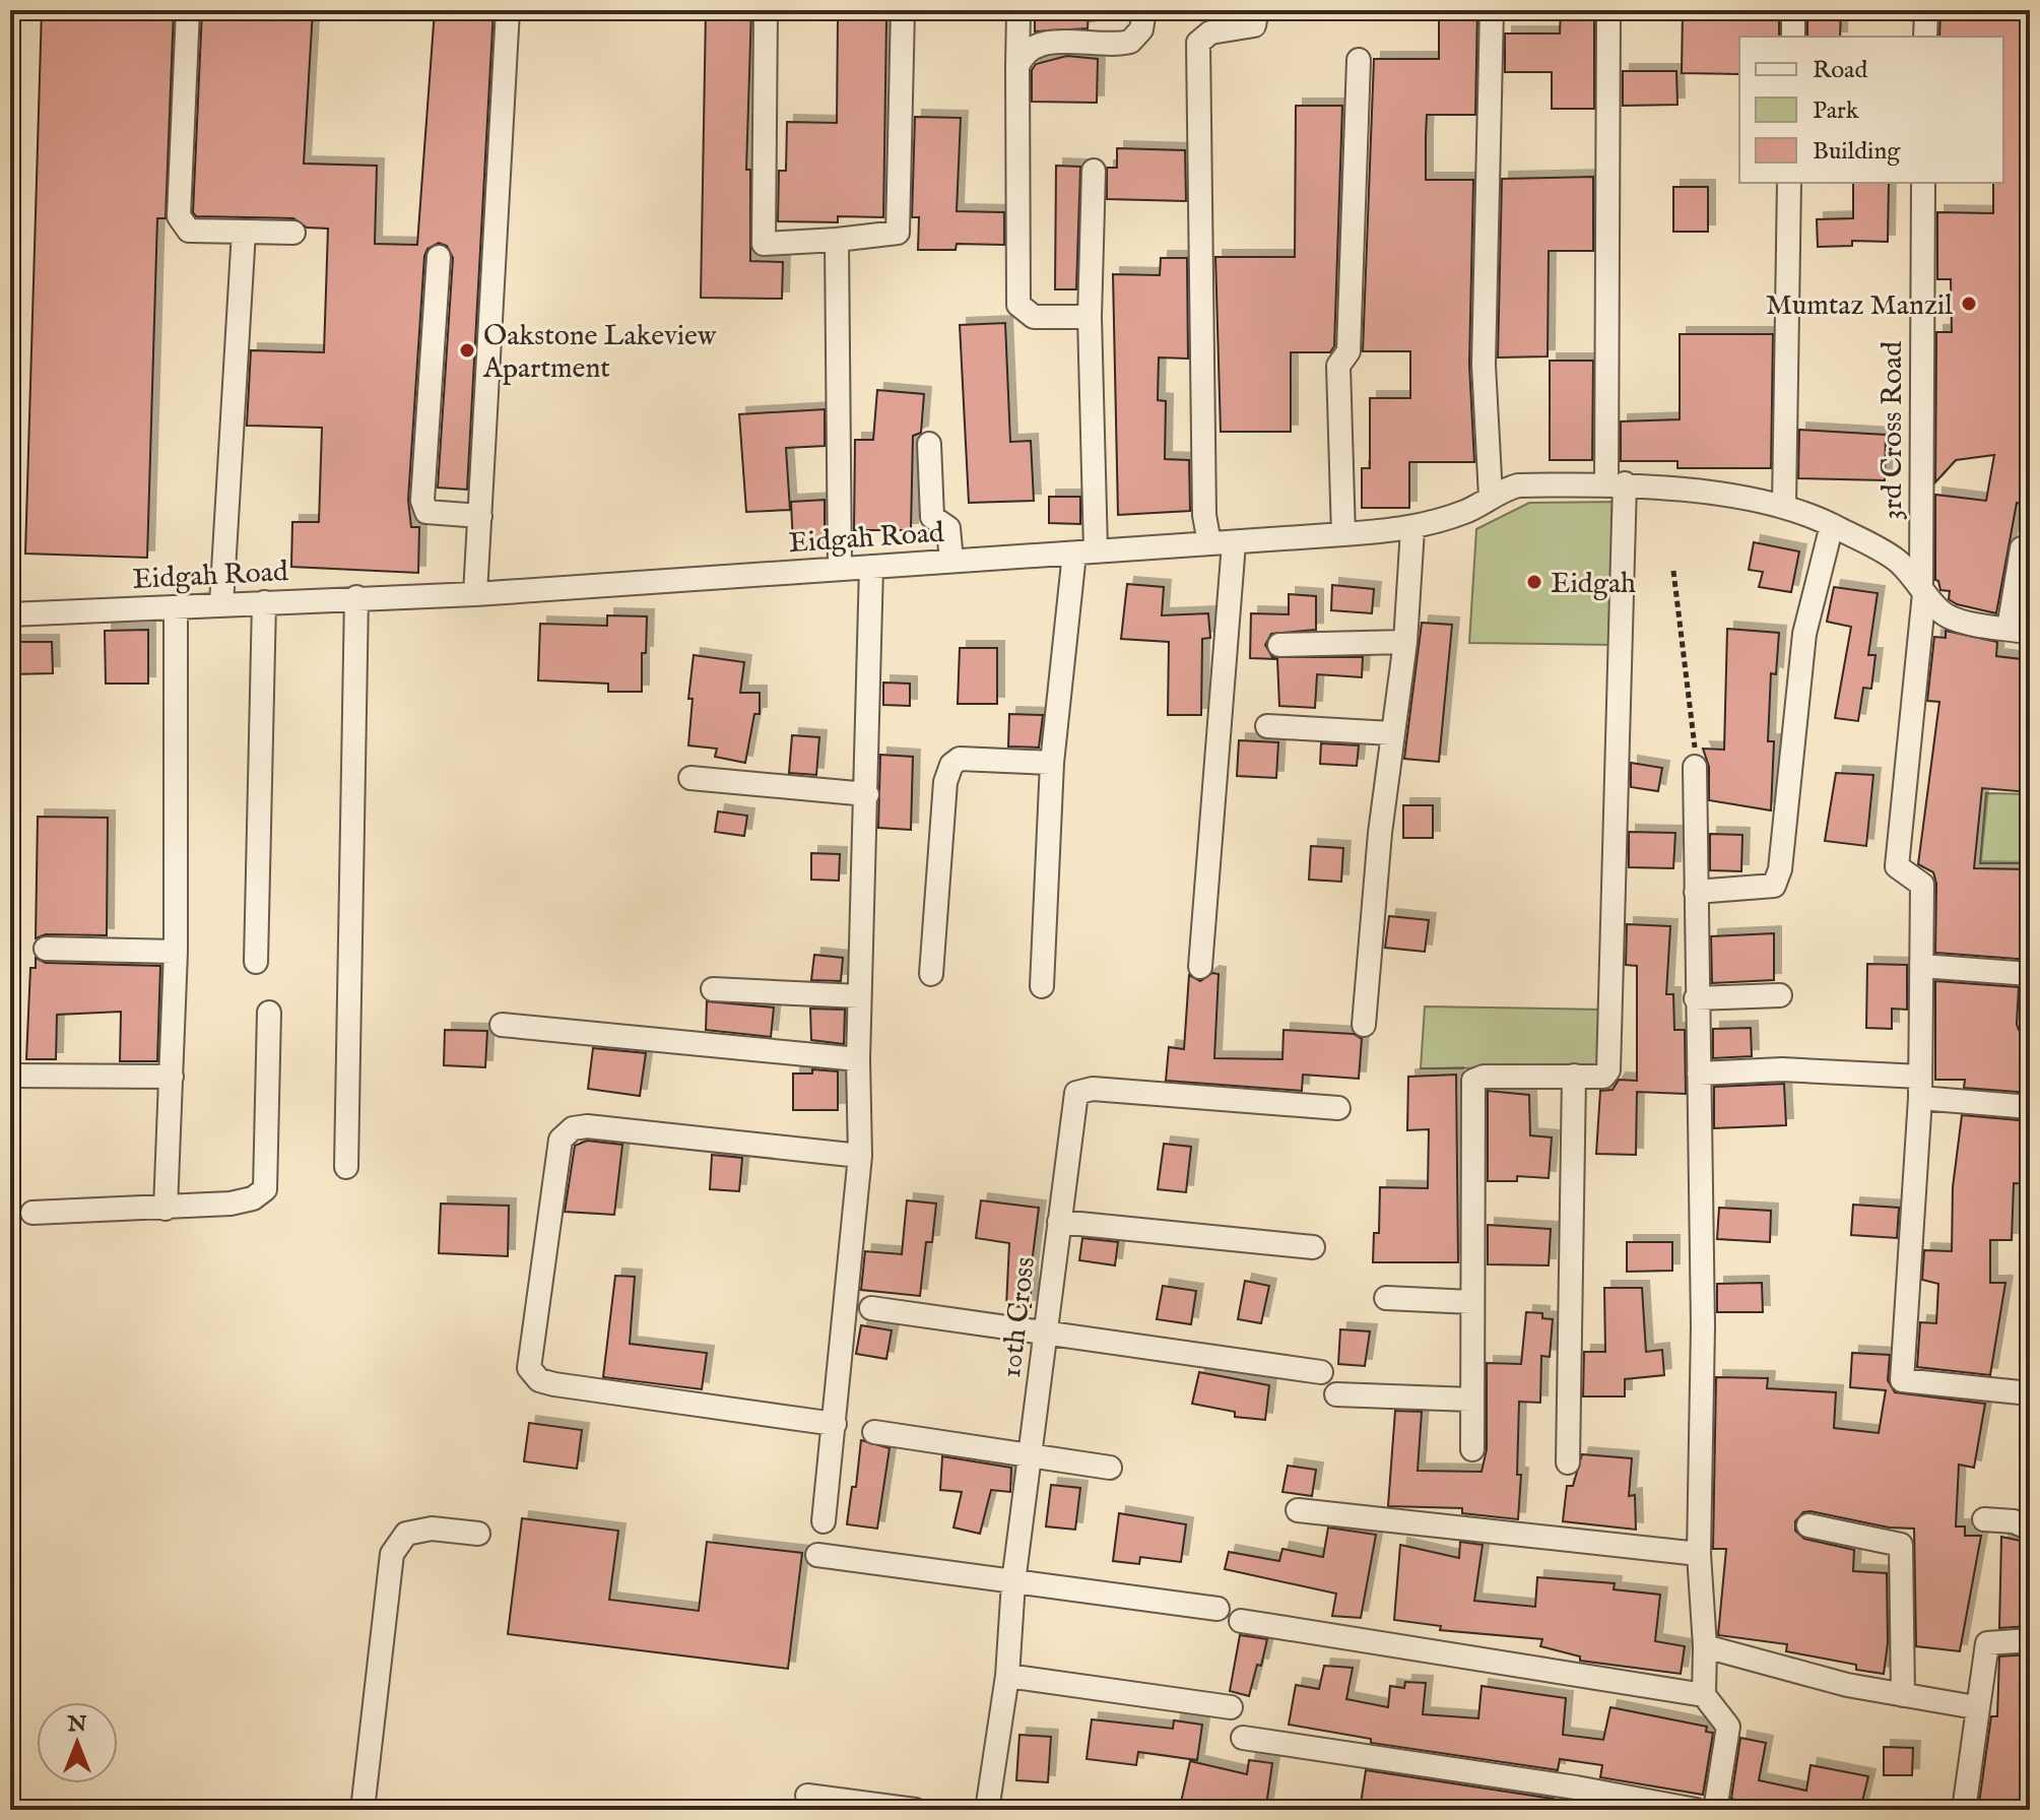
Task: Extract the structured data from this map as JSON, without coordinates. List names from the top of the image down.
{
  "streets": {
    "street": ["3rd Cross Road", "Eidgah Road", "10th Cross"]
  },
  "crossings": [
    ["3rd Cross Road", "Eidgah Road"]
  ],
  "places": ["Mumtaz Manzil", "Oakstone Lakeview Apartment", "Eidgah"],
  "legend": ["Road", "Park", "Building"],
  "north": "top"
}
